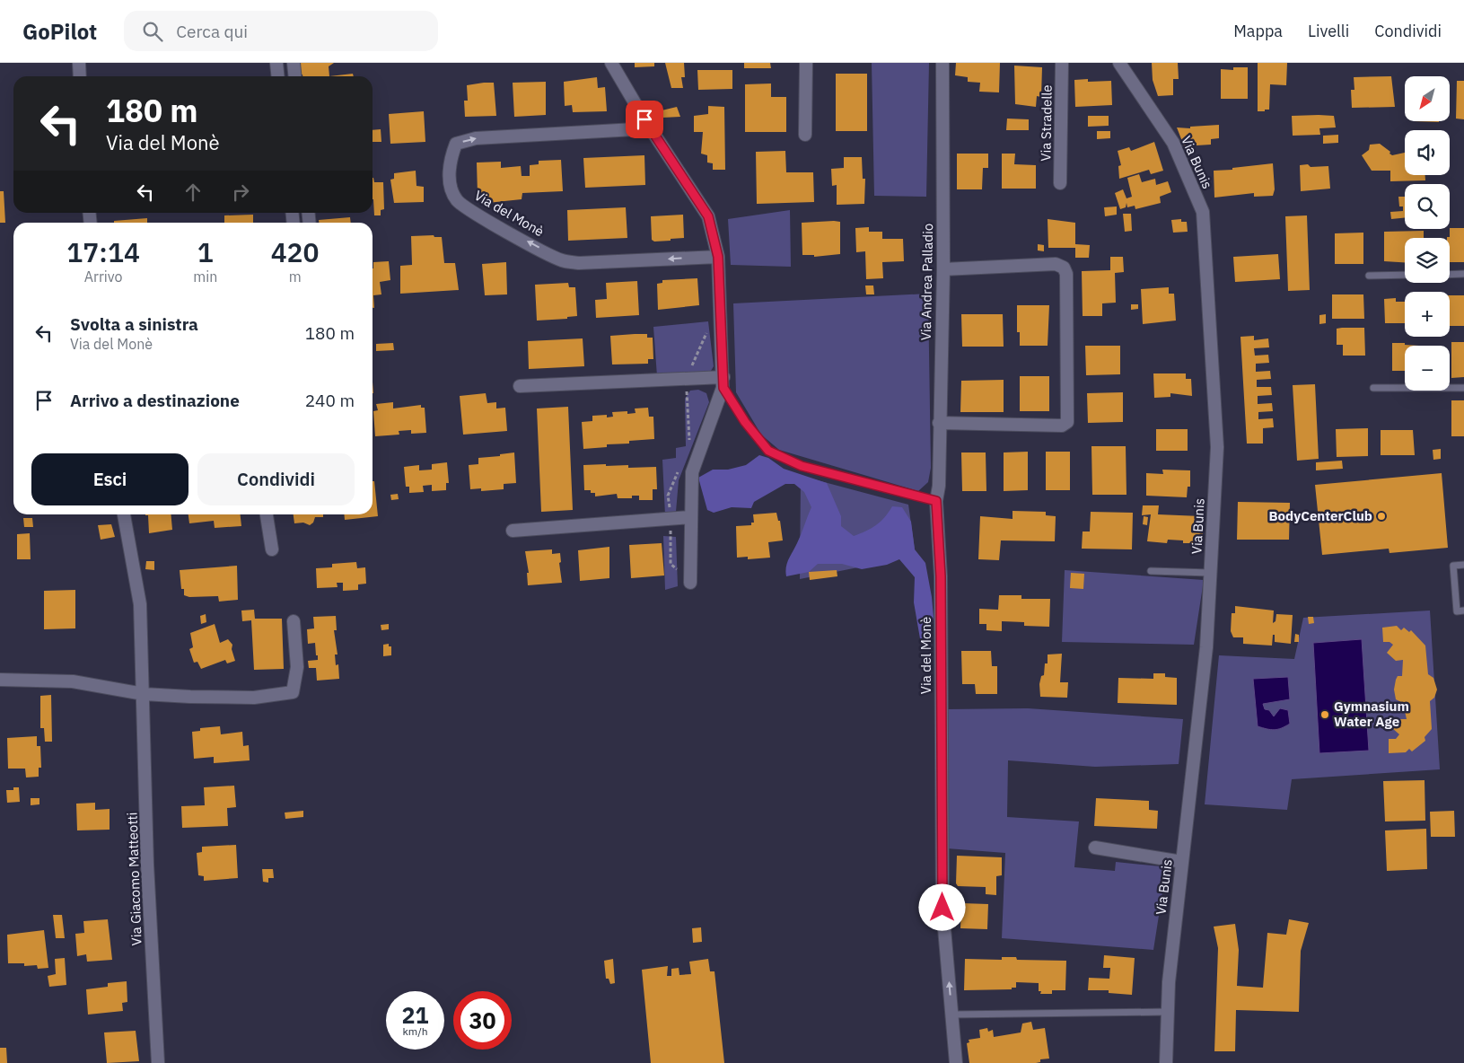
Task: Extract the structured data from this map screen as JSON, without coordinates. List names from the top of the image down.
{
  "streets": {
    "street": [
      "Via Stradelle",
      "Via Bunis",
      "Via del Monè",
      "Via Andrea Palladio",
      "Via Giacomo Matteotti"
    ]
  },
  "crossings": [
    ["Via del Monè", "Via Andrea Palladio"]
  ],
  "places": ["BodyCenterClub", "Gymnasium Water Age"],
  "north": "bottom left",
  "page": {
    "header": "GoPilot",
    "search": "Cerca qui",
    "nav": ["Mappa", "Livelli", "Condividi"],
    "map_buttons": ["+", "−"],
    "turn": ["180 m", "Via del Monè"],
    "eta": [
      "17:14",
      "Arrivo",
      "1",
      "min",
      "420",
      "m"
    ],
    "list": [
      {
        "name": "Svolta a sinistra",
        "note": "Via del Monè",
        "value": "180 m"
      },
      {
        "name": "Arrivo a destinazione",
        "value": "240 m"
      }
    ],
    "buttons": ["Esci", "Condividi"],
    "speed": "21 km/h",
    "limit": "30"
  }
}
